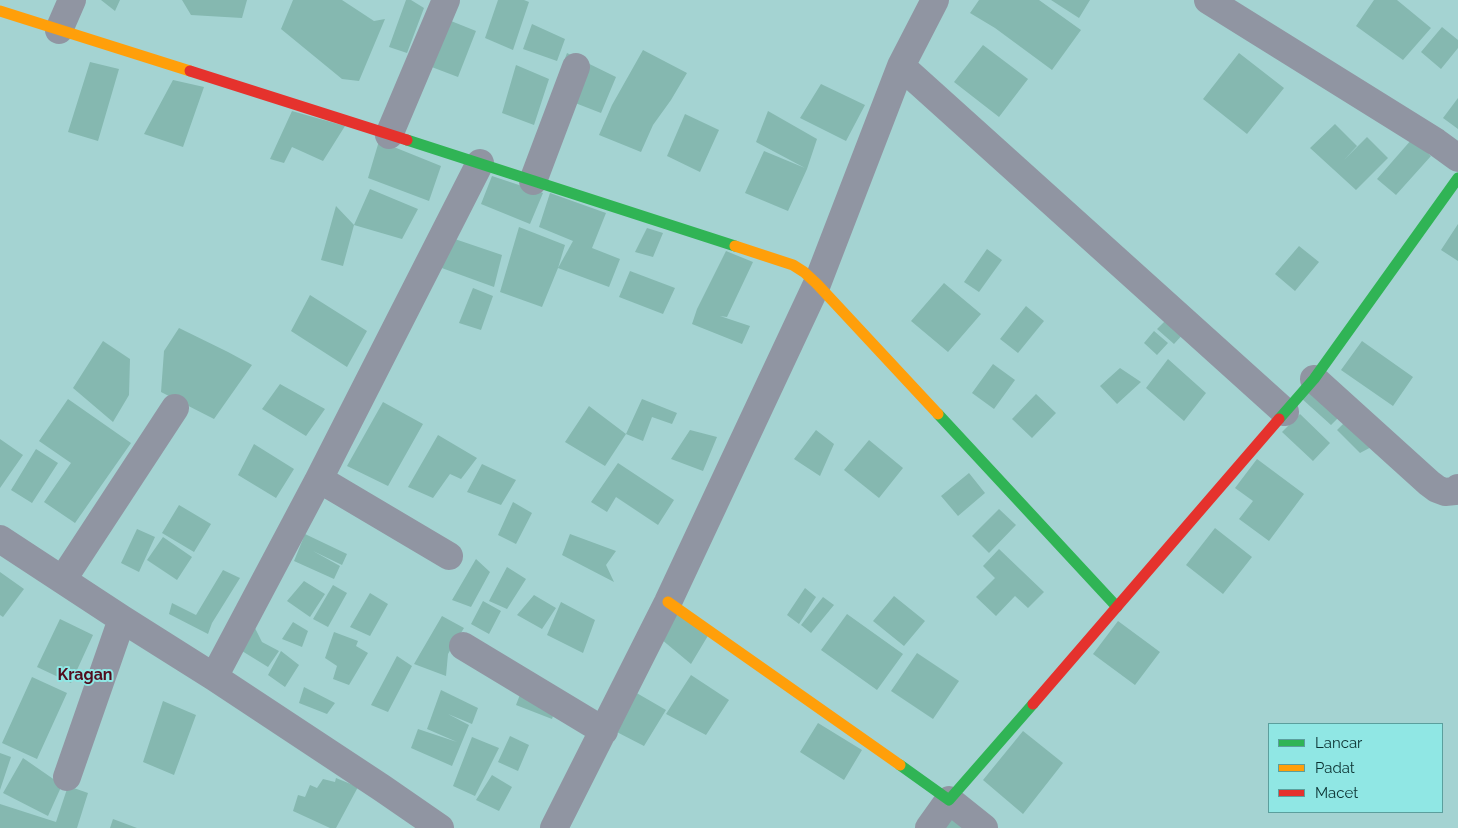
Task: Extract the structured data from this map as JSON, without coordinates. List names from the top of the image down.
{
  "districts": ["Kragan"],
  "legend": ["Lancar", "Padat", "Macet"]
}
